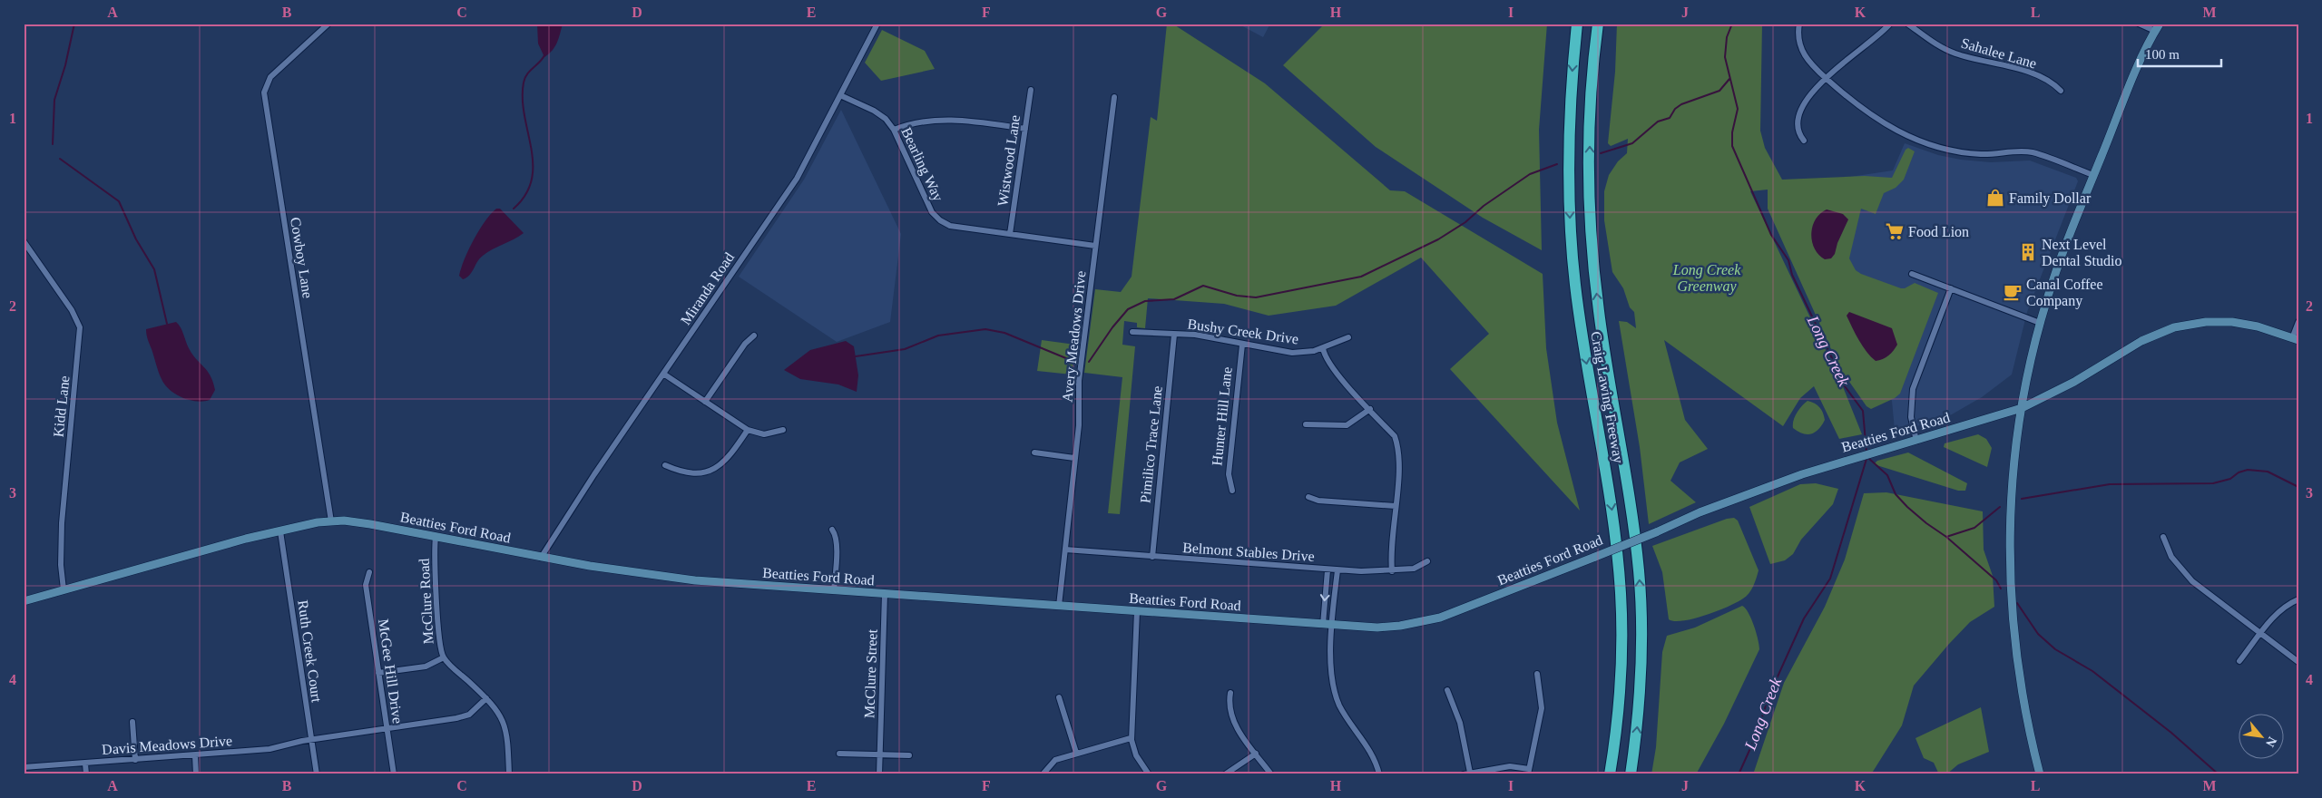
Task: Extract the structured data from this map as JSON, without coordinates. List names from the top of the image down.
{
  "streets": {
    "highway": ["Craig Lawing Freeway"],
    "main road": ["Beatties Ford Road"],
    "street": [
      "Sahalee Lane",
      "Wistwood Lane",
      "Bearling Way",
      "Cowboy Lane",
      "Miranda Road",
      "Bushy Creek Drive",
      "Avery Meadows Drive",
      "Kidd Lane",
      "Hunter Hill Lane",
      "Pimilico Trace Lane",
      "Belmont Stables Drive",
      "McClure Road",
      "Ruth Creek Court",
      "McGee Hill Drive",
      "McClure Street",
      "Davis Meadows Drive"
    ]
  },
  "crossings": [
    ["Wistwood Lane", "Bearling Way"],
    ["Bearling Way", "Miranda Road"],
    ["Bearling Way", "Avery Meadows Drive"],
    ["Cowboy Lane", "Beatties Ford Road"],
    ["Miranda Road", "Beatties Ford Road"],
    ["Bushy Creek Drive", "Hunter Hill Lane"],
    ["Bushy Creek Drive", "Pimilico Trace Lane"],
    ["Avery Meadows Drive", "Beatties Ford Road"],
    ["Avery Meadows Drive", "Belmont Stables Drive"],
    ["Kidd Lane", "Beatties Ford Road"],
    ["Beatties Ford Road", "McClure Road"],
    ["Beatties Ford Road", "Ruth Creek Court"],
    ["Beatties Ford Road", "McClure Street"],
    ["Pimilico Trace Lane", "Belmont Stables Drive"],
    ["McClure Road", "Davis Meadows Drive"],
    ["Ruth Creek Court", "Davis Meadows Drive"],
    ["McGee Hill Drive", "Davis Meadows Drive"]
  ],
  "water": ["Long Creek"],
  "parks": ["Long Creek Greenway"],
  "places": {
    "shop": ["Family Dollar"],
    "supermarket": ["Food Lion"],
    "building": ["Next Level Dental Studio"],
    "cafe": ["Canal Coffee Company"]
  },
  "scale_bar": "100 m",
  "north": "bottom right",
  "grid": {
    "columns": [
      "A",
      "B",
      "C",
      "D",
      "E",
      "F",
      "G",
      "H",
      "I",
      "J",
      "K",
      "L",
      "M"
    ],
    "rows": [
      "1",
      "2",
      "3",
      "4"
    ]
  }
}
